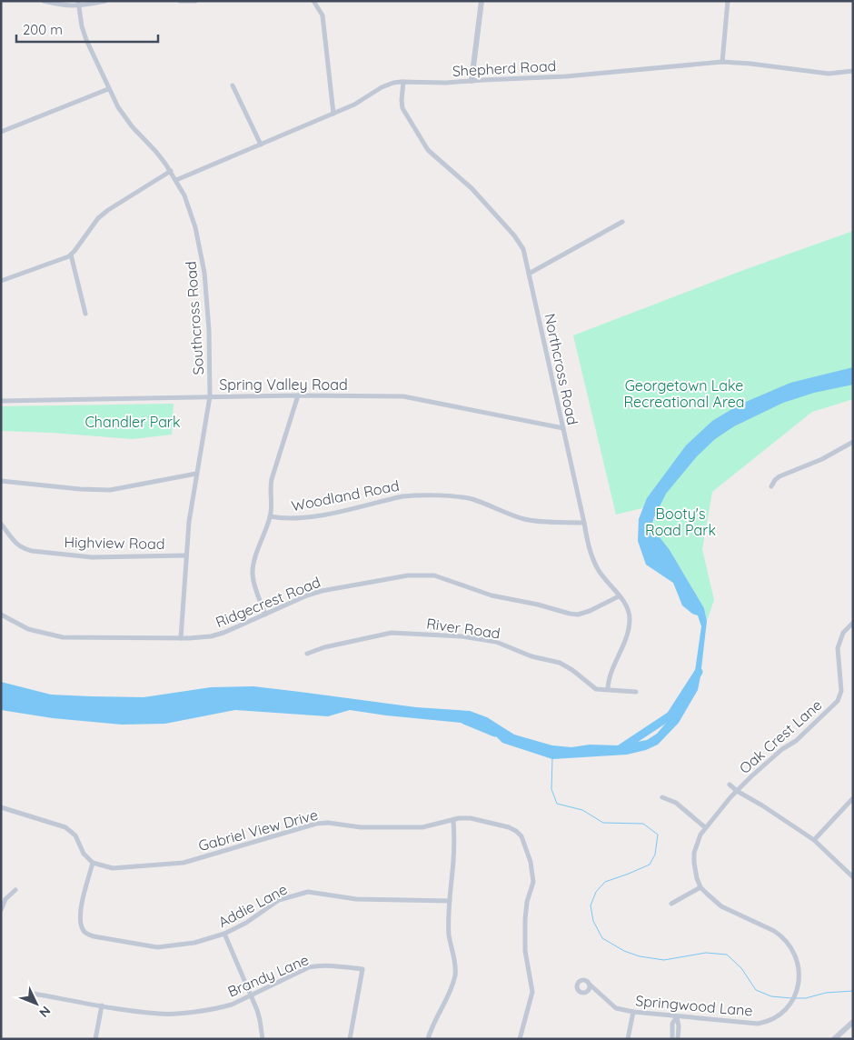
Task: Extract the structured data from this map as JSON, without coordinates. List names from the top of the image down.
{
  "streets": {
    "street": [
      "Shepherd Road",
      "Southcross Road",
      "Northcross Road",
      "Spring Valley Road",
      "Woodland Road",
      "Highview Road",
      "Ridgecrest Road",
      "River Road",
      "Oak Crest Lane",
      "Gabriel View Drive",
      "Addie Lane",
      "Brandy Lane",
      "Springwood Lane"
    ]
  },
  "crossings": [
    ["Shepherd Road", "Southcross Road"],
    ["Shepherd Road", "Northcross Road"],
    ["Southcross Road", "Spring Valley Road"],
    ["Southcross Road", "Highview Road"],
    ["Southcross Road", "Ridgecrest Road"],
    ["Northcross Road", "Spring Valley Road"],
    ["Northcross Road", "Woodland Road"],
    ["Northcross Road", "Ridgecrest Road"],
    ["Northcross Road", "River Road"],
    ["Gabriel View Drive", "Addie Lane"]
  ],
  "parks": ["Georgetown Lake Recreational Area", "Chandler Park", "Booty's Road Park"],
  "scale_bar": "200 m",
  "north": "bottom right"
}
